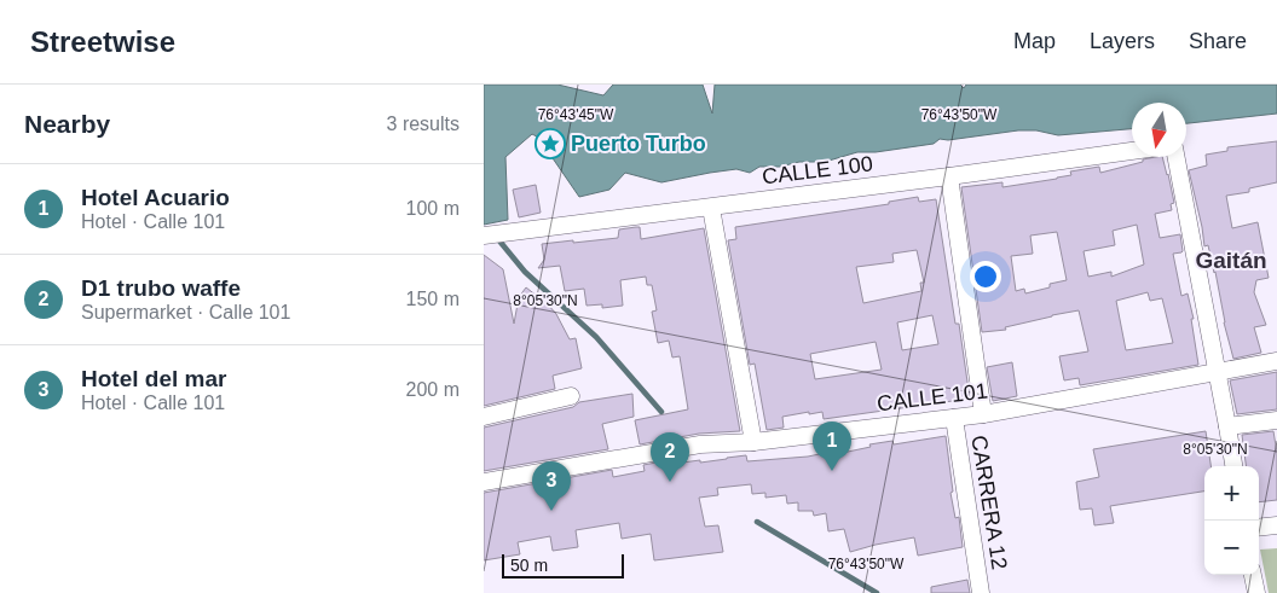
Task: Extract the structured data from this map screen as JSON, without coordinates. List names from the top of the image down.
{
  "streets": {
    "street": ["CALLE 100", "CALLE 101", "CARRERA 12"]
  },
  "crossings": [
    ["CALLE 100", "CARRERA 12"],
    ["CALLE 101", "CARRERA 12"]
  ],
  "districts": ["Gaitán"],
  "places": {
    "place": ["Puerto Turbo"]
  },
  "scale_bar": "50 m",
  "north": "bottom",
  "page": {
    "header": "Streetwise",
    "nav": ["Map", "Layers", "Share"],
    "heading": ["Nearby", "3 results"],
    "list": [
      {
        "mark": "1",
        "name": "Hotel Acuario",
        "note": "Hotel · Calle 101",
        "value": "100 m"
      },
      {
        "mark": "2",
        "name": "D1 trubo waffe",
        "note": "Supermarket · Calle 101",
        "value": "150 m"
      },
      {
        "mark": "3",
        "name": "Hotel del mar",
        "note": "Hotel · Calle 101",
        "value": "200 m"
      }
    ],
    "pins": ["1", "2", "3"],
    "map_buttons": ["+", "−"],
    "scale": "50 m"
  },
  "coordinates": ["76°43'45\"W", "76°43'50\"W", "8°05'30\"N"]
}
